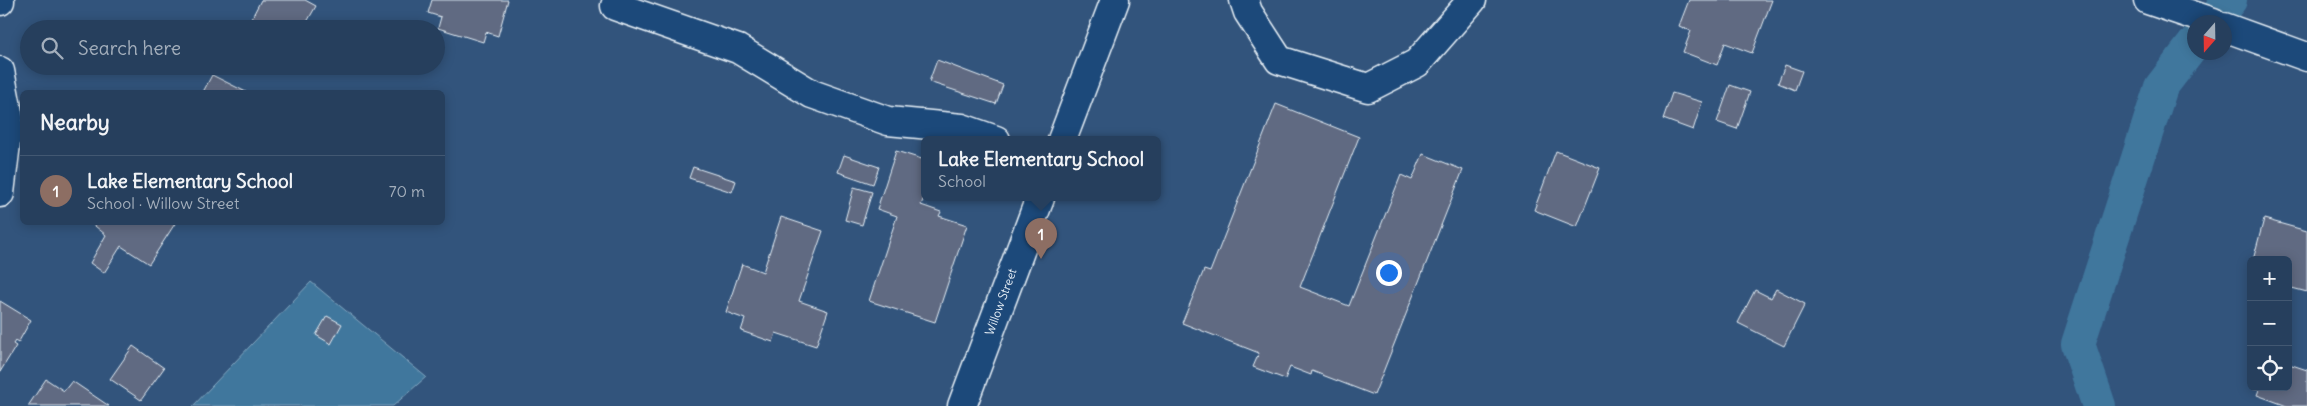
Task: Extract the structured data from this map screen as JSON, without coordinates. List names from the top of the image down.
{
  "streets": {
    "street": ["Willow Street"]
  },
  "north": "bottom",
  "page": {
    "search": "Search here",
    "heading": "Nearby",
    "popup": ["Lake Elementary School", "School"],
    "list": [
      {
        "mark": "1",
        "name": "Lake Elementary School",
        "note": "School · Willow Street",
        "value": "70 m"
      }
    ],
    "pins": "1",
    "map_buttons": ["+", "−"]
  }
}
